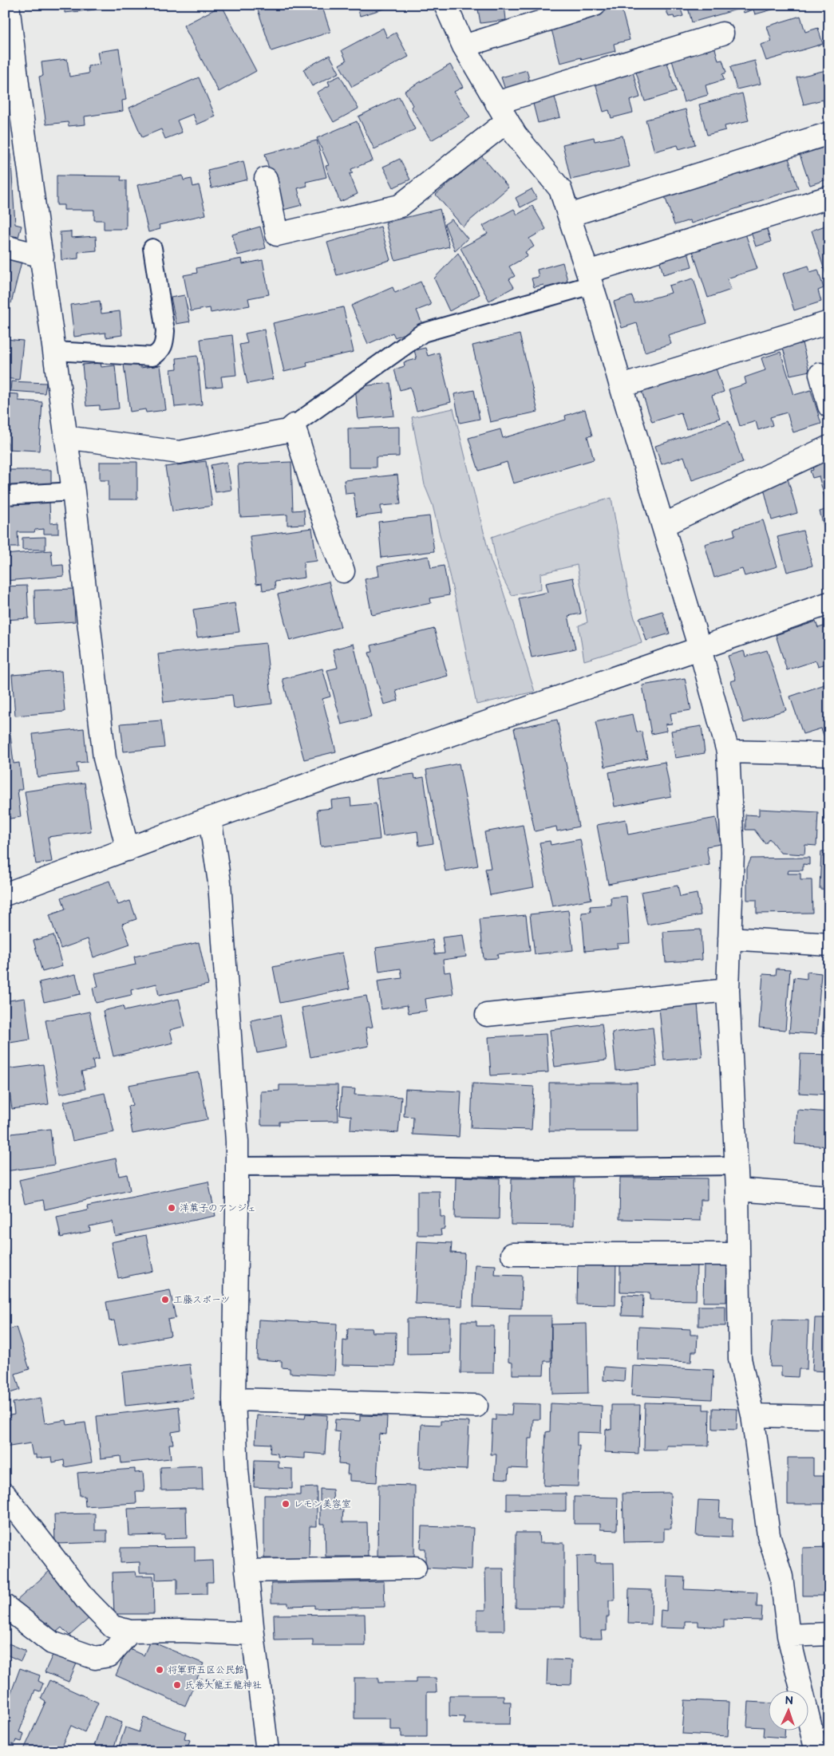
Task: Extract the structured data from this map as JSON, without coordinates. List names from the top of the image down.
{
  "places": [
    "洋菓子のアンジェ",
    "工藤スポーツ",
    "レモン美容室",
    "将軍野五区公民館",
    "氏巻大龍王龍神社"
  ],
  "north": "top"
}
